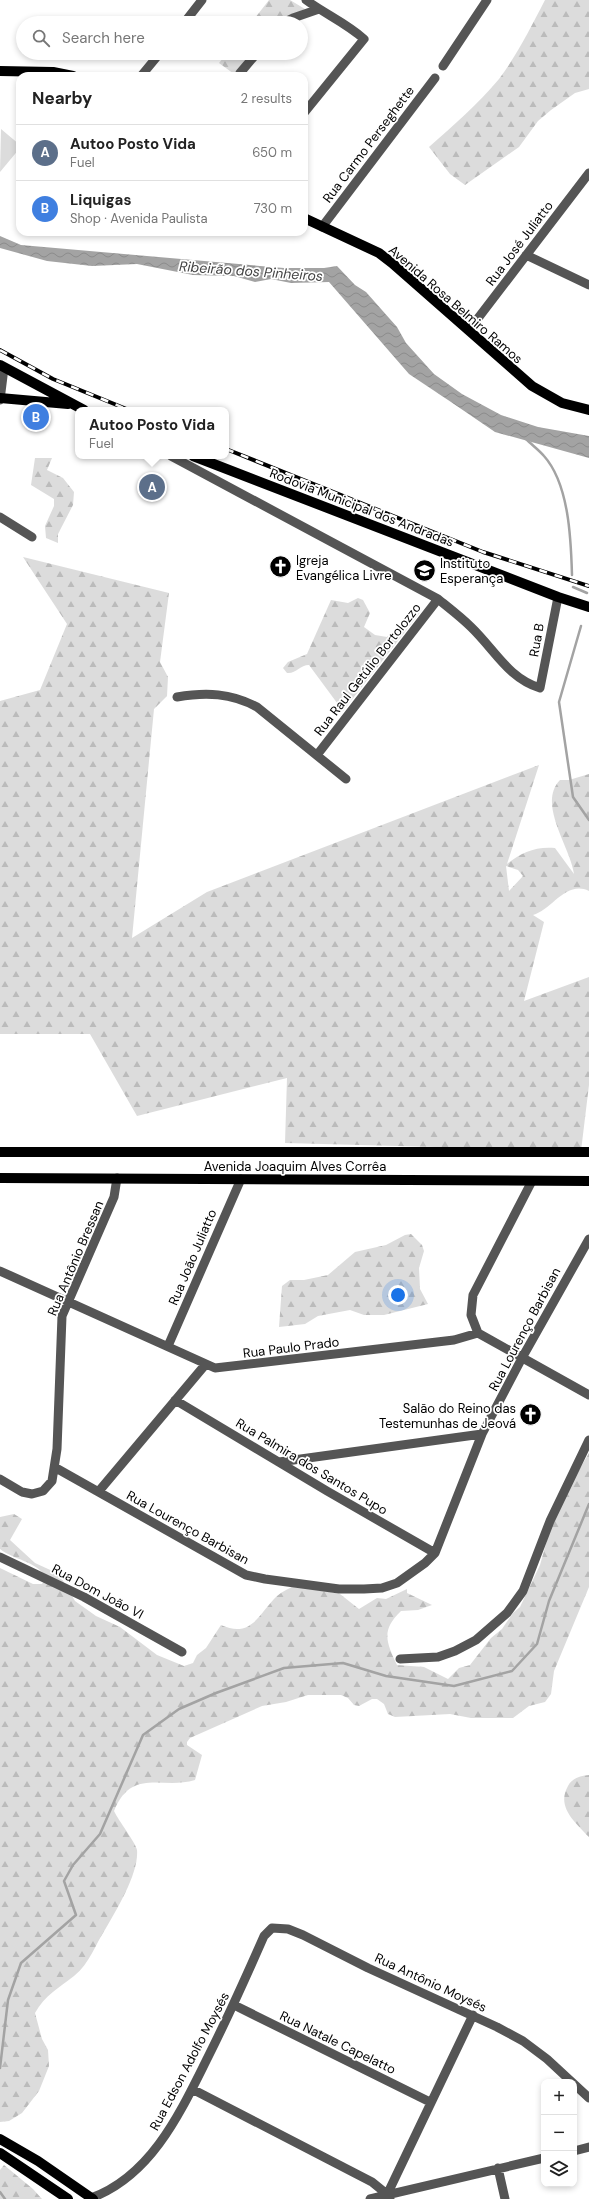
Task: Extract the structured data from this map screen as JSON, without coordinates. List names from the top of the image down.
{
  "streets": {
    "main road": ["Avenida Rosa Belmiro Ramos", "Rodovia Municipal dos Andradas", "Avenida Joaquim Alves Corrêa"],
    "street": [
      "Rua Carmo Perseghette",
      "Rua José Juliatto",
      "Rua B",
      "Rua Raul Getúlio Bortolozzo",
      "Rua João Juliatto",
      "Rua Antônio Bressan",
      "Rua Lourenço Barbisan",
      "Rua Paulo Prado",
      "Rua Palmira dos Santos Pupo",
      "Rua Dom João VI",
      "Rua Antônio Moysés",
      "Rua Natale Capelatto",
      "Rua Edson Adolfo Moysés"
    ]
  },
  "crossings": [
    ["Rua Carmo Perseghette", "Avenida Rosa Belmiro Ramos"],
    ["Rua José Juliatto", "Avenida Rosa Belmiro Ramos"],
    ["Rodovia Municipal dos Andradas", "Rua B"],
    ["Rua B", "Rua Raul Getúlio Bortolozzo"],
    ["Avenida Joaquim Alves Corrêa", "Rua João Juliatto"],
    ["Avenida Joaquim Alves Corrêa", "Rua Antônio Bressan"],
    ["Rua João Juliatto", "Rua Paulo Prado"],
    ["Rua Antônio Bressan", "Rua Lourenço Barbisan"],
    ["Rua Antônio Bressan", "Rua Paulo Prado"],
    ["Rua Lourenço Barbisan", "Rua Palmira dos Santos Pupo"],
    ["Rua Antônio Moysés", "Rua Edson Adolfo Moysés"],
    ["Rua Natale Capelatto", "Rua Edson Adolfo Moysés"]
  ],
  "water": ["Ribeirão dos Pinheiros"],
  "places": {
    "church": ["Igreja Evangélica Livre", "Salão do Reino das Testemunhas de Jeová"],
    "school or university": ["Instituto Esperança"]
  },
  "page": {
    "search": "Search here",
    "heading": ["Nearby", "2 results"],
    "list": [
      {
        "mark": "A",
        "name": "Autoo Posto Vida",
        "note": "Fuel",
        "value": "650 m"
      },
      {
        "mark": "B",
        "name": "Liquigas",
        "note": "Shop · Avenida Paulista",
        "value": "730 m"
      }
    ],
    "pins": ["B", "A"],
    "popup": ["Autoo Posto Vida", "Fuel"],
    "map_buttons": ["+", "−"]
  }
}
